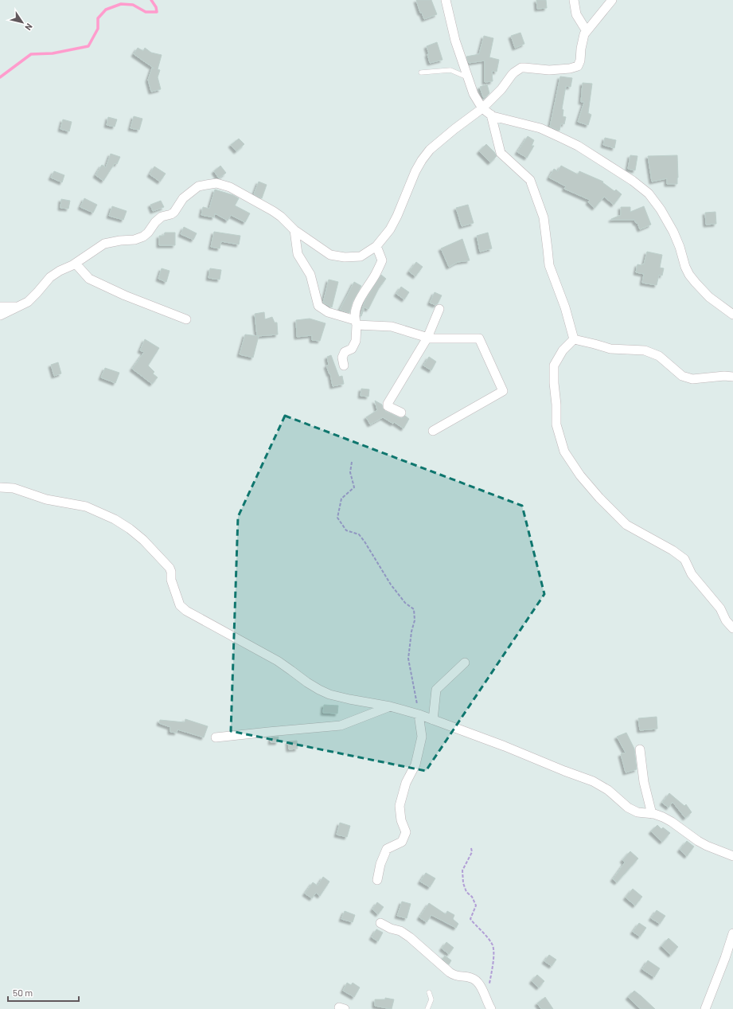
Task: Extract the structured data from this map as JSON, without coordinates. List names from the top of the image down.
{
  "scale_bar": "50 m",
  "north": "bottom right"
}
